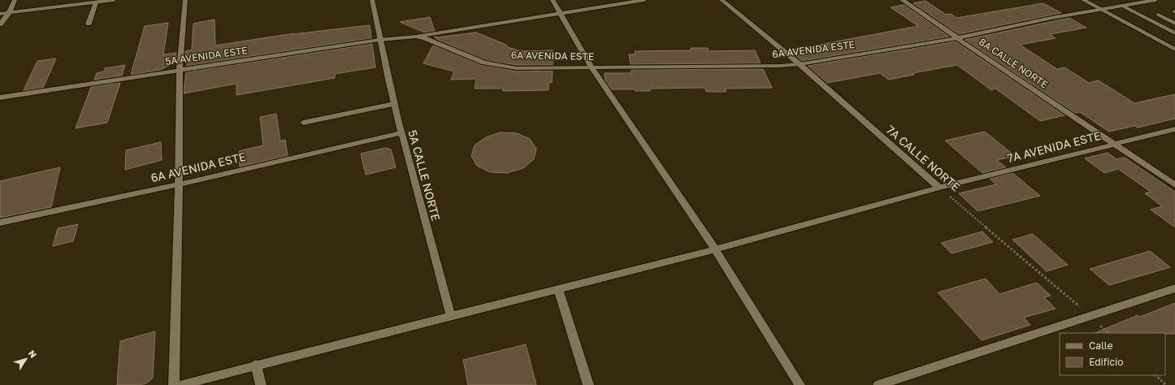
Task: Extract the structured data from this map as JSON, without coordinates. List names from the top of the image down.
{
  "streets": {
    "street": [
      "6A AVENIDA ESTE",
      "5A AVENIDA ESTE",
      "8A CALLE NORTE",
      "7A AVENIDA ESTE",
      "7A CALLE NORTE",
      "5A CALLE NORTE"
    ]
  },
  "crossings": [
    ["6A AVENIDA ESTE", "5A AVENIDA ESTE"],
    ["6A AVENIDA ESTE", "8A CALLE NORTE"],
    ["6A AVENIDA ESTE", "7A CALLE NORTE"],
    ["6A AVENIDA ESTE", "5A CALLE NORTE"],
    ["5A AVENIDA ESTE", "5A CALLE NORTE"],
    ["8A CALLE NORTE", "7A AVENIDA ESTE"],
    ["7A AVENIDA ESTE", "7A CALLE NORTE"],
    ["7A AVENIDA ESTE", "5A CALLE NORTE"]
  ],
  "legend": ["Calle", "Edificio"],
  "north": "top right"
}
